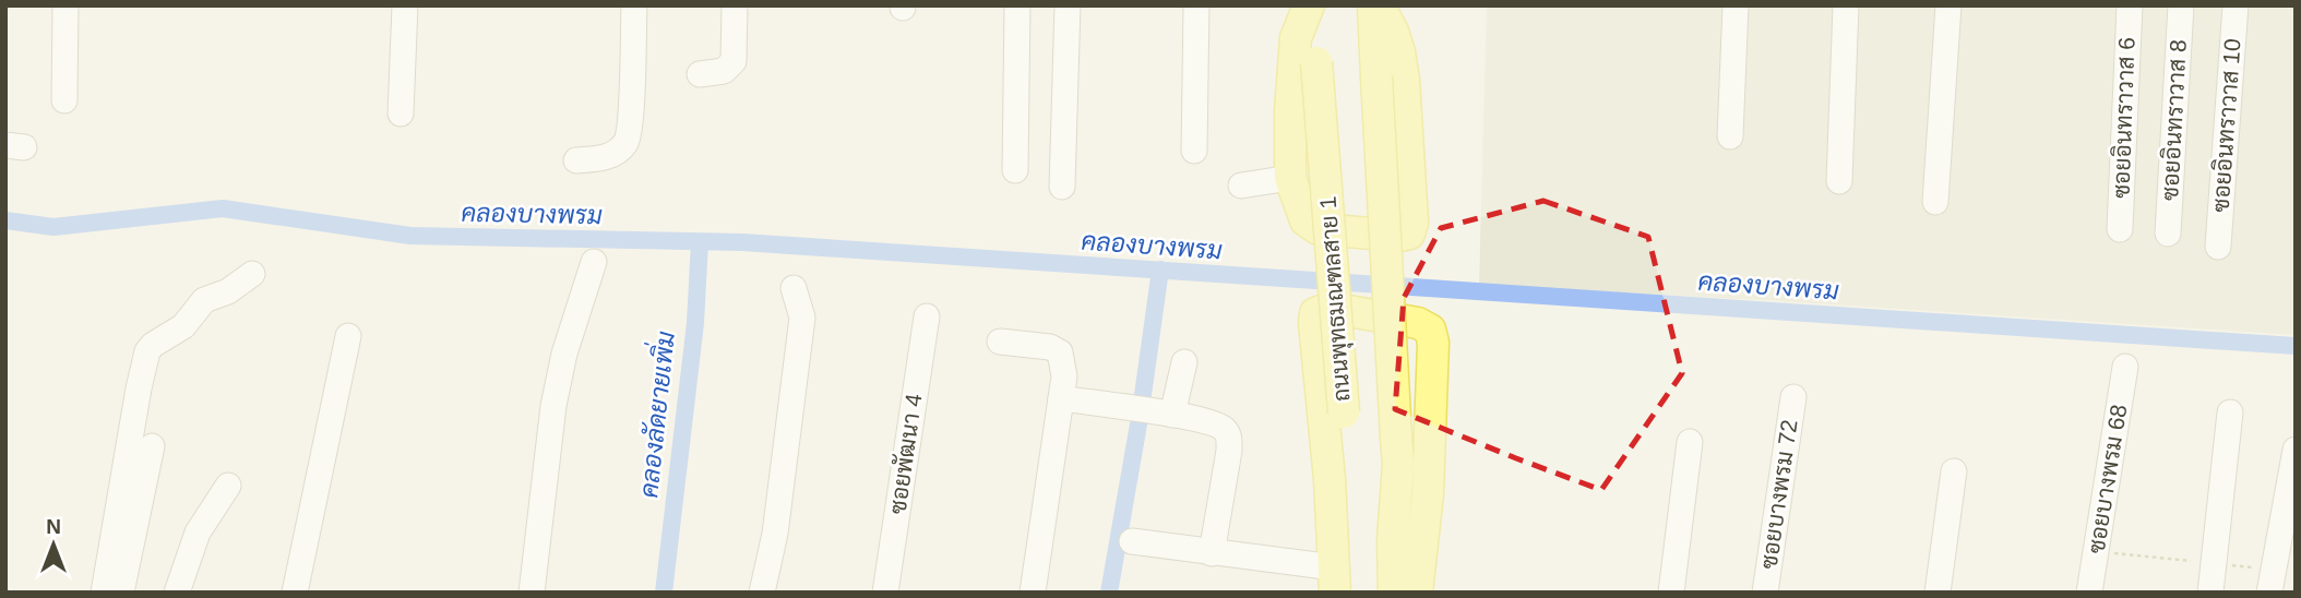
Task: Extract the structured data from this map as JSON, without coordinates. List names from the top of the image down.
{
  "streets": {
    "main road": ["ถนนพุทธมณฑลสาย 1"],
    "street": [
      "ซอยอินทราวาส 6",
      "ซอยอินทราวาส 8",
      "ซอยอินทราวาส 10",
      "ซอยพัฒนา 4",
      "ซอยบางพรม 68",
      "ซอยบางพรม 72"
    ]
  },
  "water": ["คลองบางพรม", "คลองลัดยายเพิ่ม"],
  "north": "top"
}
